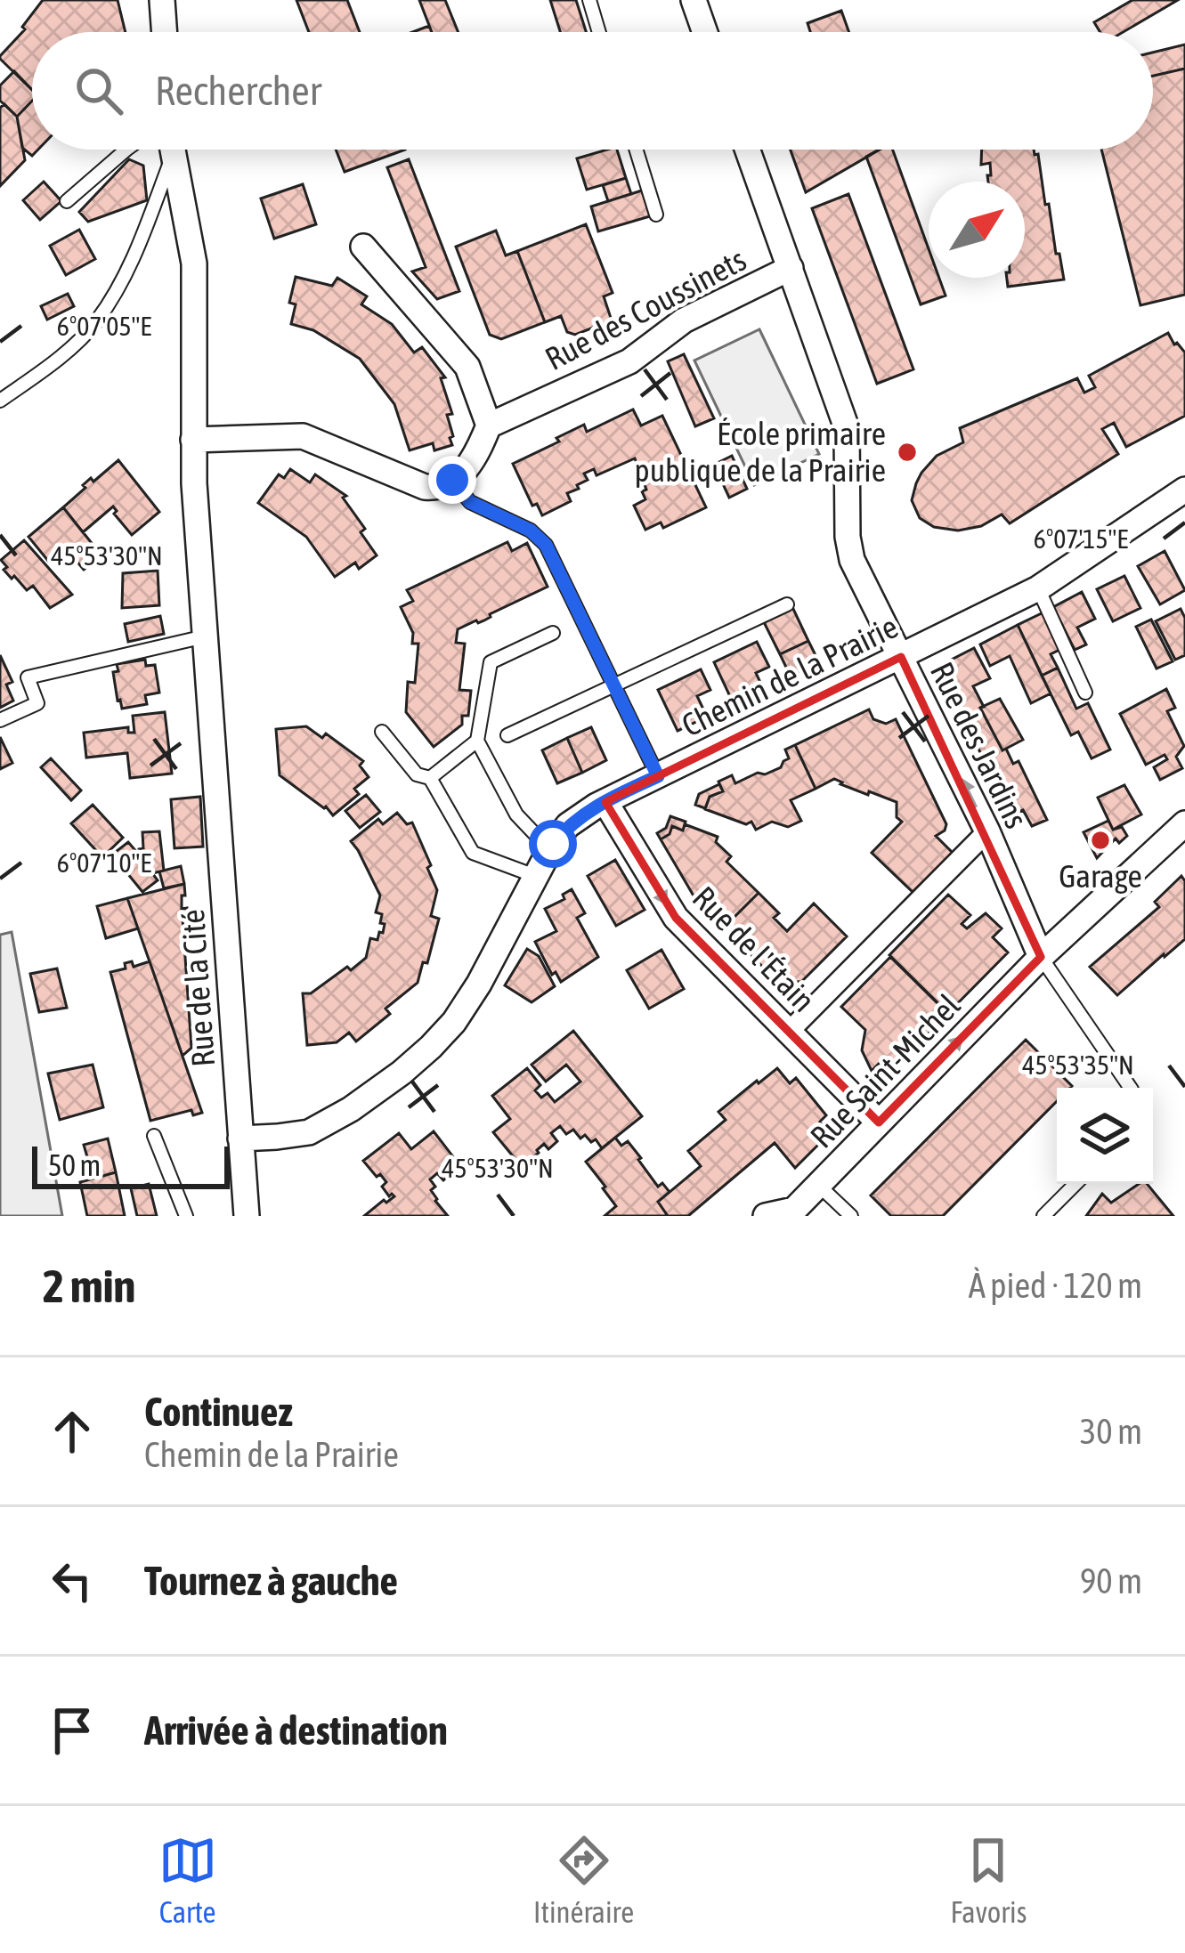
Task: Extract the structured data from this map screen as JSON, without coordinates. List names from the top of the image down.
{
  "streets": {
    "street": [
      "Rue des Coussinets",
      "Chemin de la Prairie",
      "Rue des Jardins",
      "Rue de l'Étain",
      "Rue de la Cité",
      "Rue Saint-Michel"
    ]
  },
  "crossings": [
    ["Rue des Coussinets", "Rue des Jardins"],
    ["Chemin de la Prairie", "Rue des Jardins"],
    ["Chemin de la Prairie", "Rue de l'Étain"],
    ["Chemin de la Prairie", "Rue de la Cité"],
    ["Rue des Jardins", "Rue Saint-Michel"],
    ["Rue de l'Étain", "Rue Saint-Michel"]
  ],
  "one_way": ["Rue de l'Étain"],
  "places": ["École primaire publique de la Prairie", "Garage"],
  "scale_bar": "50 m",
  "north": "top right",
  "page": {
    "search": "Rechercher",
    "scale": "50 m",
    "heading": ["2 min", "À pied · 120 m"],
    "list": [
      ["Continuez", "Chemin de la Prairie", "30 m"],
      ["Tournez à gauche", "90 m"],
      "Arrivée à destination"
    ],
    "nav": ["Carte", "Itinéraire", "Favoris"]
  },
  "coordinates": [
    "6°07'05\"E",
    "6°07'15\"E",
    "45°53'30\"N",
    "6°07'10\"E",
    "45°53'35\"N"
  ]
}
